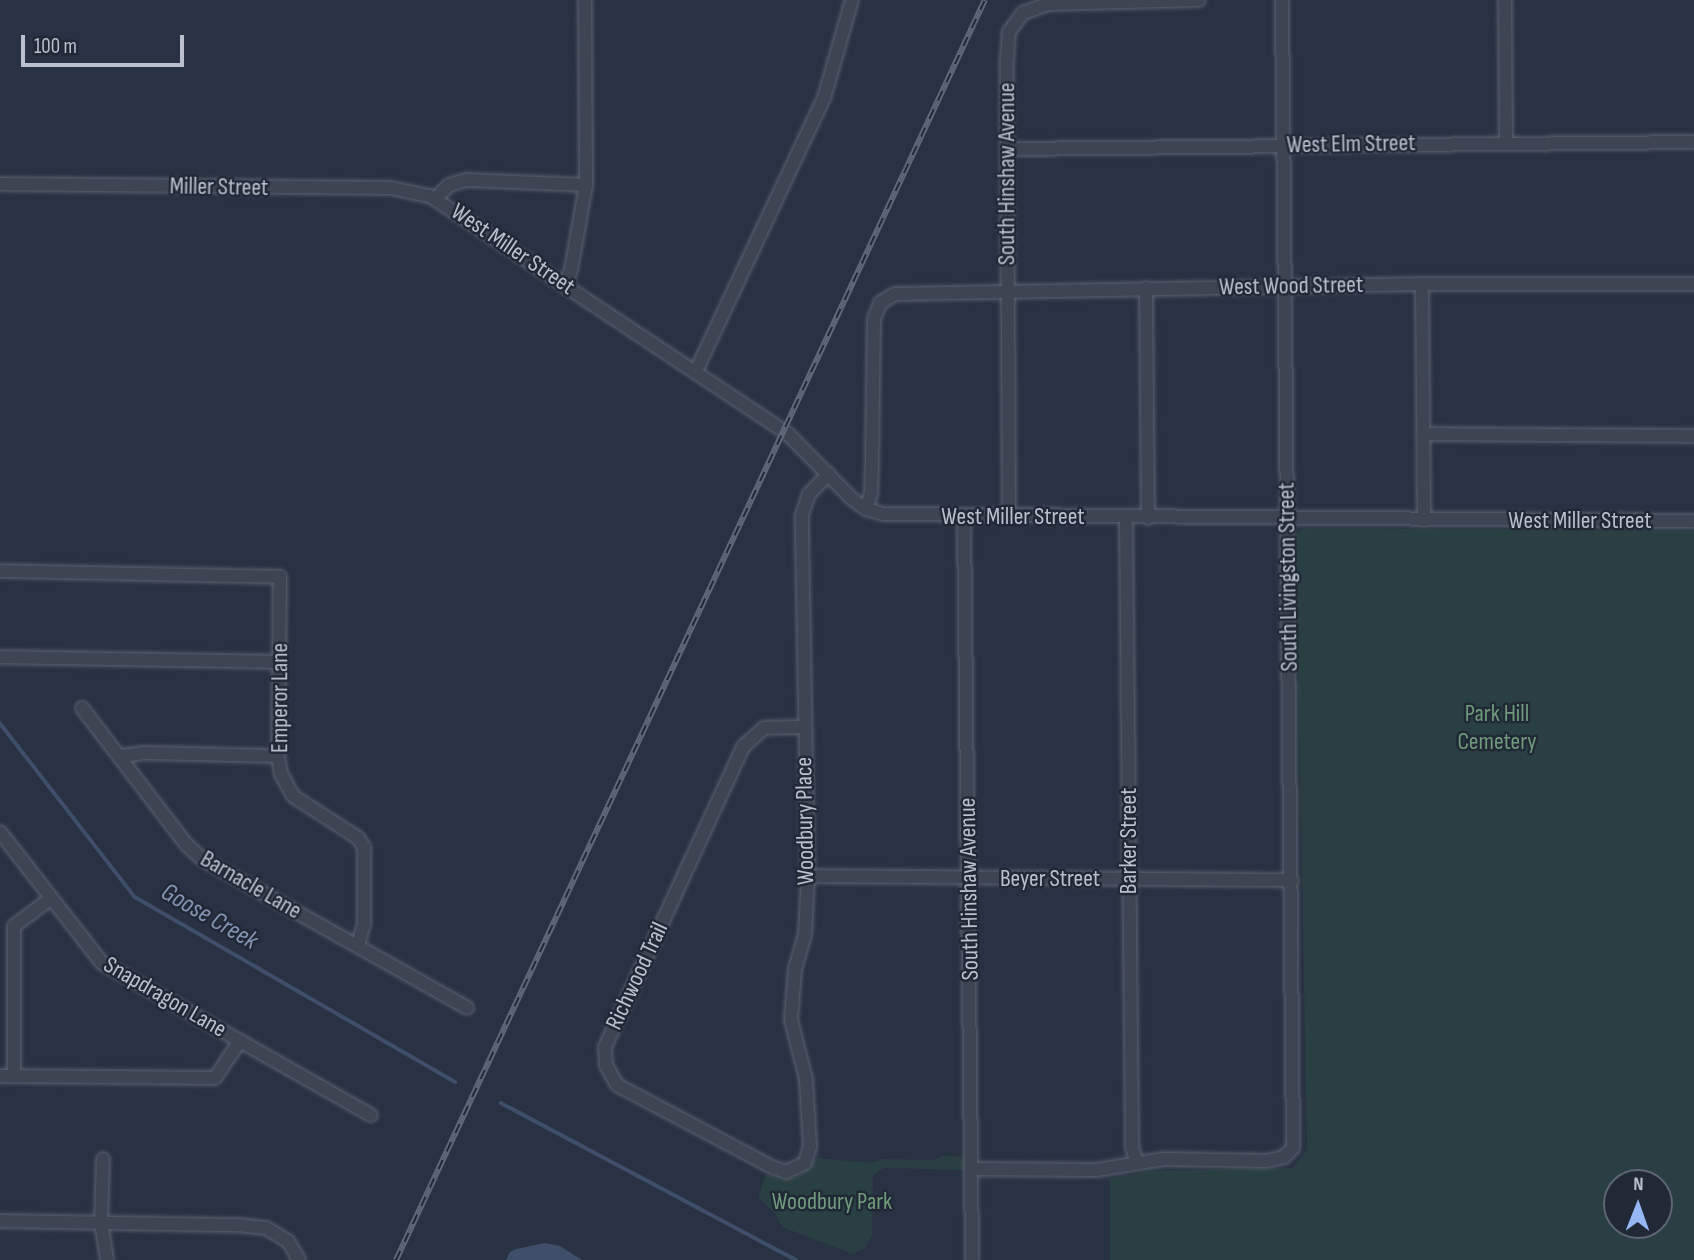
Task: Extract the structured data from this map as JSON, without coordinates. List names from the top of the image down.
{
  "streets": {
    "street": [
      "West Elm Street",
      "South Hinshaw Avenue",
      "Miller Street",
      "West Miller Street",
      "West Wood Street",
      "South Livingston Street",
      "Emperor Lane",
      "Woodbury Place",
      "Barker Street",
      "Beyer Street",
      "Barnacle Lane",
      "Richwood Trail",
      "Snapdragon Lane"
    ]
  },
  "crossings": [
    ["West Elm Street", "South Hinshaw Avenue"],
    ["West Elm Street", "South Livingston Street"],
    ["South Hinshaw Avenue", "West Miller Street"],
    ["South Hinshaw Avenue", "West Wood Street"],
    ["South Hinshaw Avenue", "Beyer Street"],
    ["Miller Street", "West Miller Street"],
    ["West Miller Street", "West Wood Street"],
    ["West Miller Street", "South Livingston Street"],
    ["West Miller Street", "Woodbury Place"],
    ["West Miller Street", "Barker Street"],
    ["West Wood Street", "South Livingston Street"],
    ["South Livingston Street", "Barker Street"],
    ["South Livingston Street", "Beyer Street"],
    ["Emperor Lane", "Barnacle Lane"],
    ["Woodbury Place", "Beyer Street"],
    ["Woodbury Place", "Richwood Trail"],
    ["Barker Street", "Beyer Street"]
  ],
  "water": ["Goose Creek"],
  "parks": ["Park Hill Cemetery", "Woodbury Park"],
  "scale_bar": "100 m",
  "north": "top"
}
